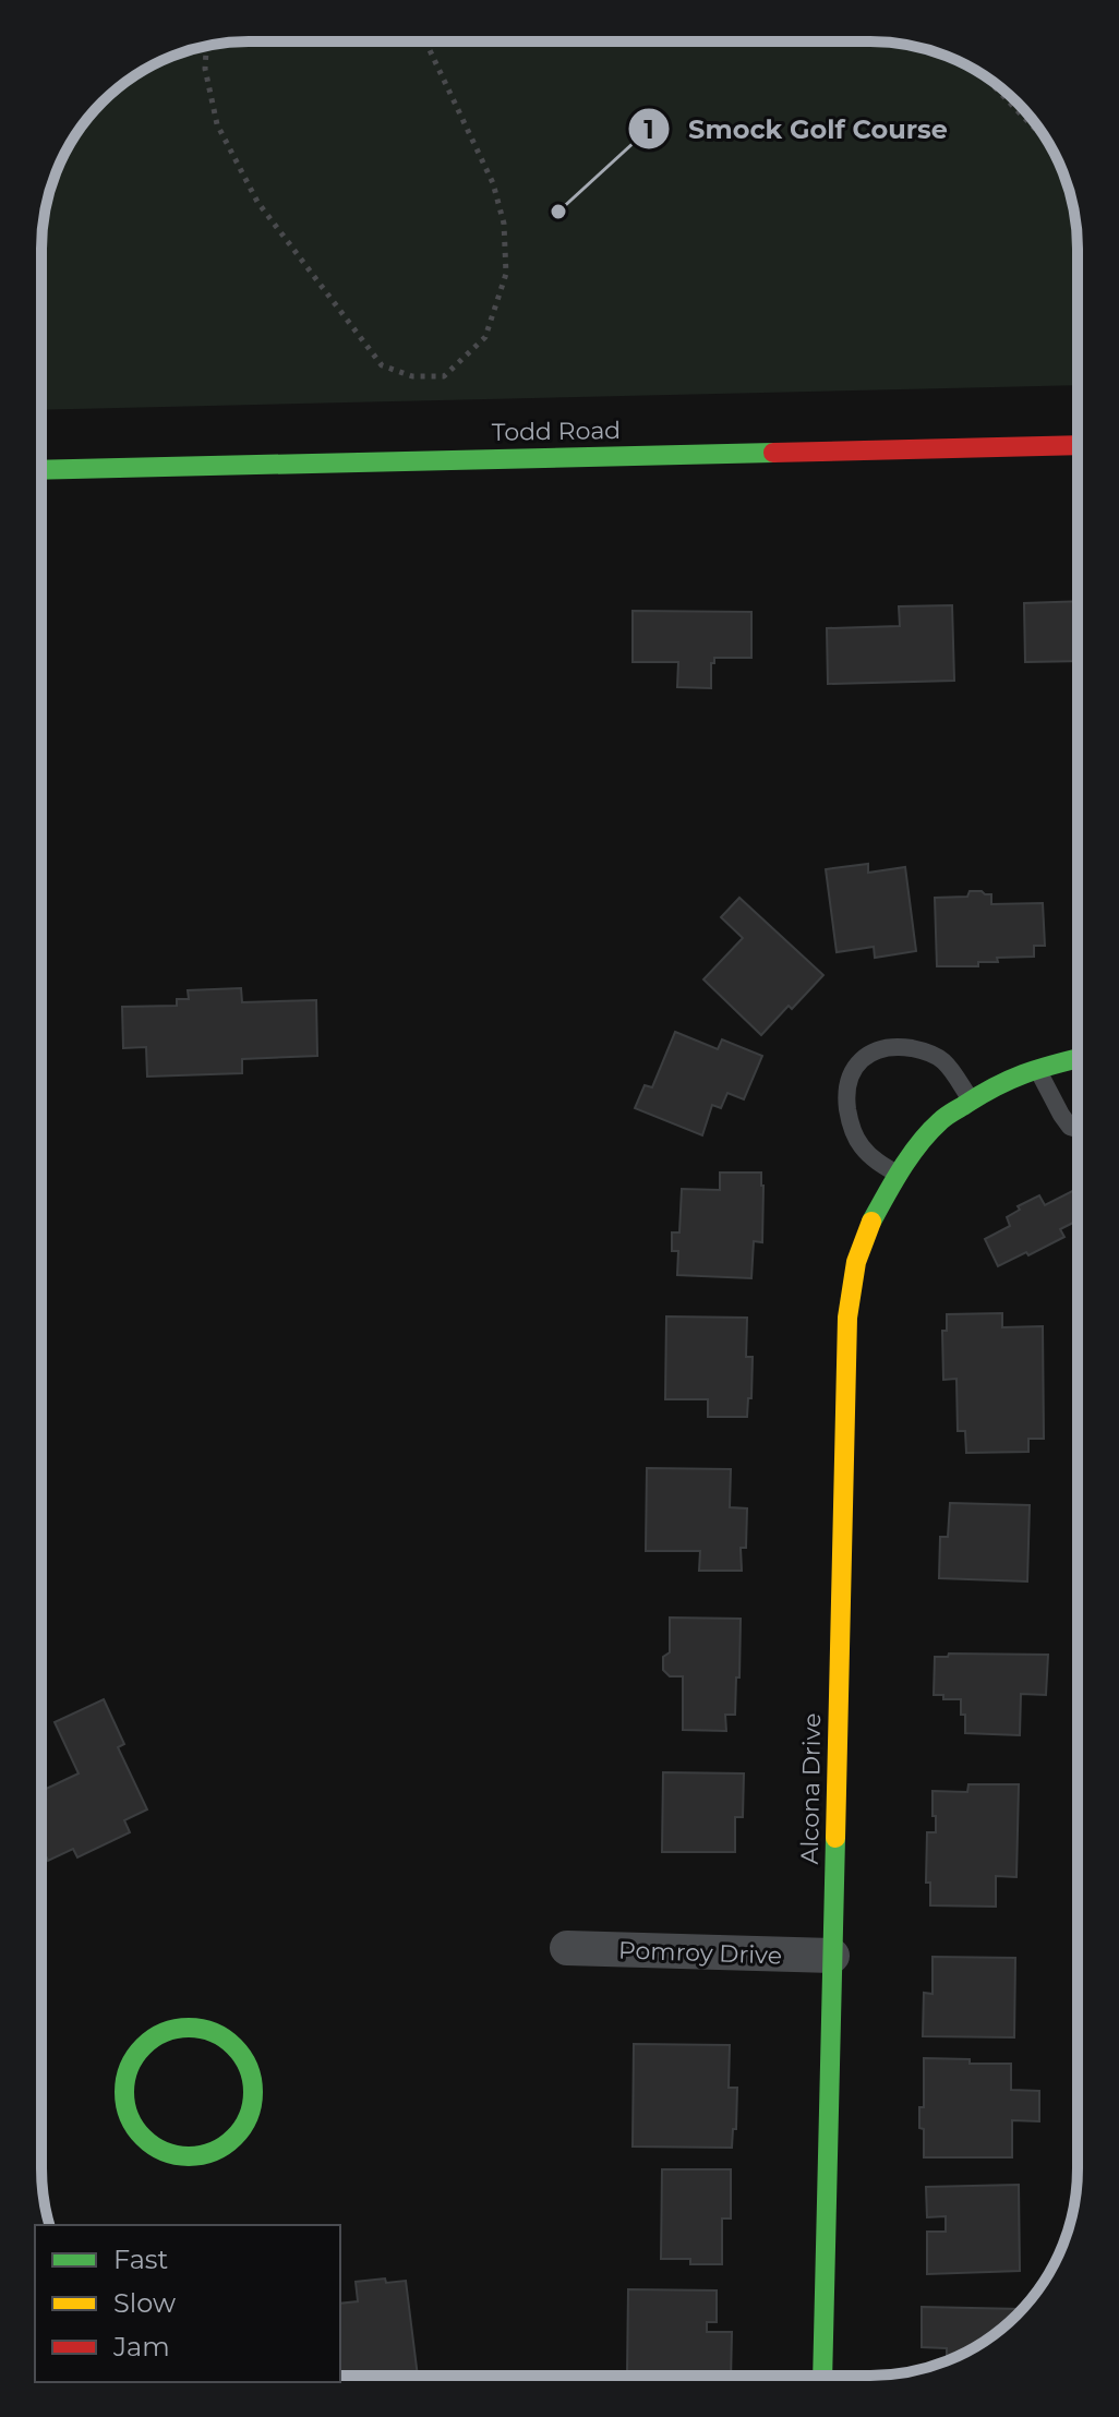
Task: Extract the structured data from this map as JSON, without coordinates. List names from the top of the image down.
{
  "streets": {
    "street": ["Todd Road", "Alcona Drive", "Pomroy Drive"]
  },
  "crossings": [
    ["Alcona Drive", "Pomroy Drive"]
  ],
  "places": ["Smock Golf Course"],
  "legend": ["Fast", "Slow", "Jam"]
}
